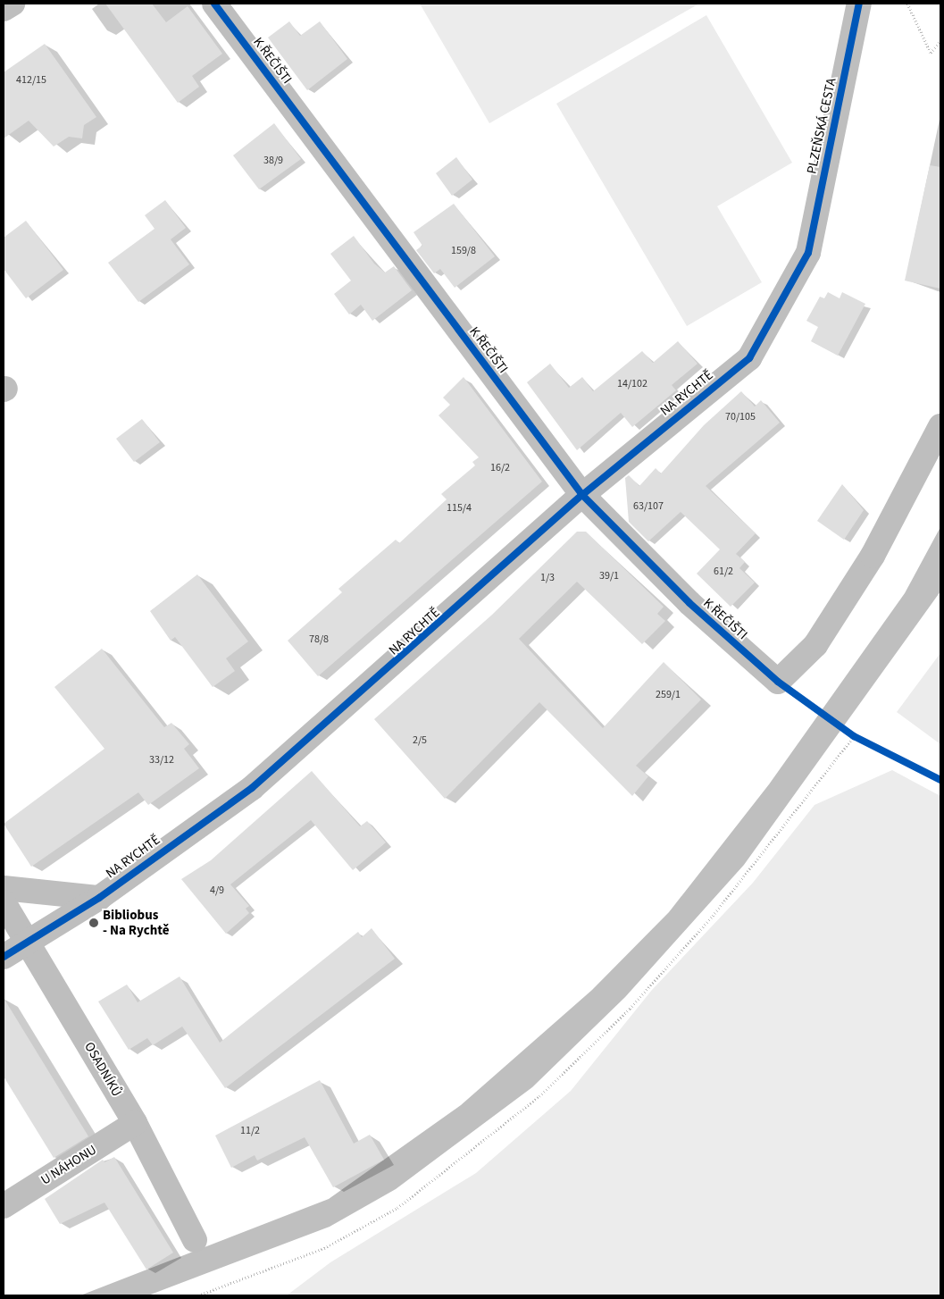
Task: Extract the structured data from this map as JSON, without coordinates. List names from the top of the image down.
{
  "streets": {
    "street": [
      "K ŘEČIŠTI",
      "PLZEŇSKÁ CESTA",
      "NA RYCHTĚ",
      "OSADNÍKŮ",
      "U NÁHONU"
    ]
  },
  "crossings": [
    ["K ŘEČIŠTI", "NA RYCHTĚ"],
    ["PLZEŇSKÁ CESTA", "NA RYCHTĚ"],
    ["NA RYCHTĚ", "OSADNÍKŮ"],
    ["OSADNÍKŮ", "U NÁHONU"]
  ],
  "places": ["Bibliobus - Na Rychtě"],
  "house_numbers": [
    "412/15",
    "38/9",
    "159/8",
    "14/102",
    "70/105",
    "16/2",
    "63/107",
    "115/4",
    "61/2",
    "39/1",
    "1/3",
    "78/8",
    "259/1",
    "2/5",
    "33/12",
    "4/9",
    "11/2"
  ]
}
